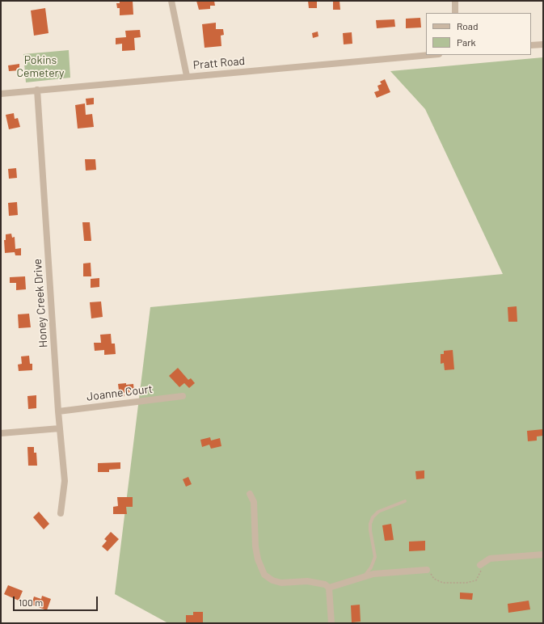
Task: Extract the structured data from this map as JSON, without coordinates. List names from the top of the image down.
{
  "streets": {
    "street": ["Pratt Road", "Honey Creek Drive", "Joanne Court"]
  },
  "crossings": [
    ["Pratt Road", "Honey Creek Drive"],
    ["Honey Creek Drive", "Joanne Court"]
  ],
  "parks": ["Pokins Cemetery"],
  "legend": ["Road", "Park"],
  "scale_bar": "100 m"
}
